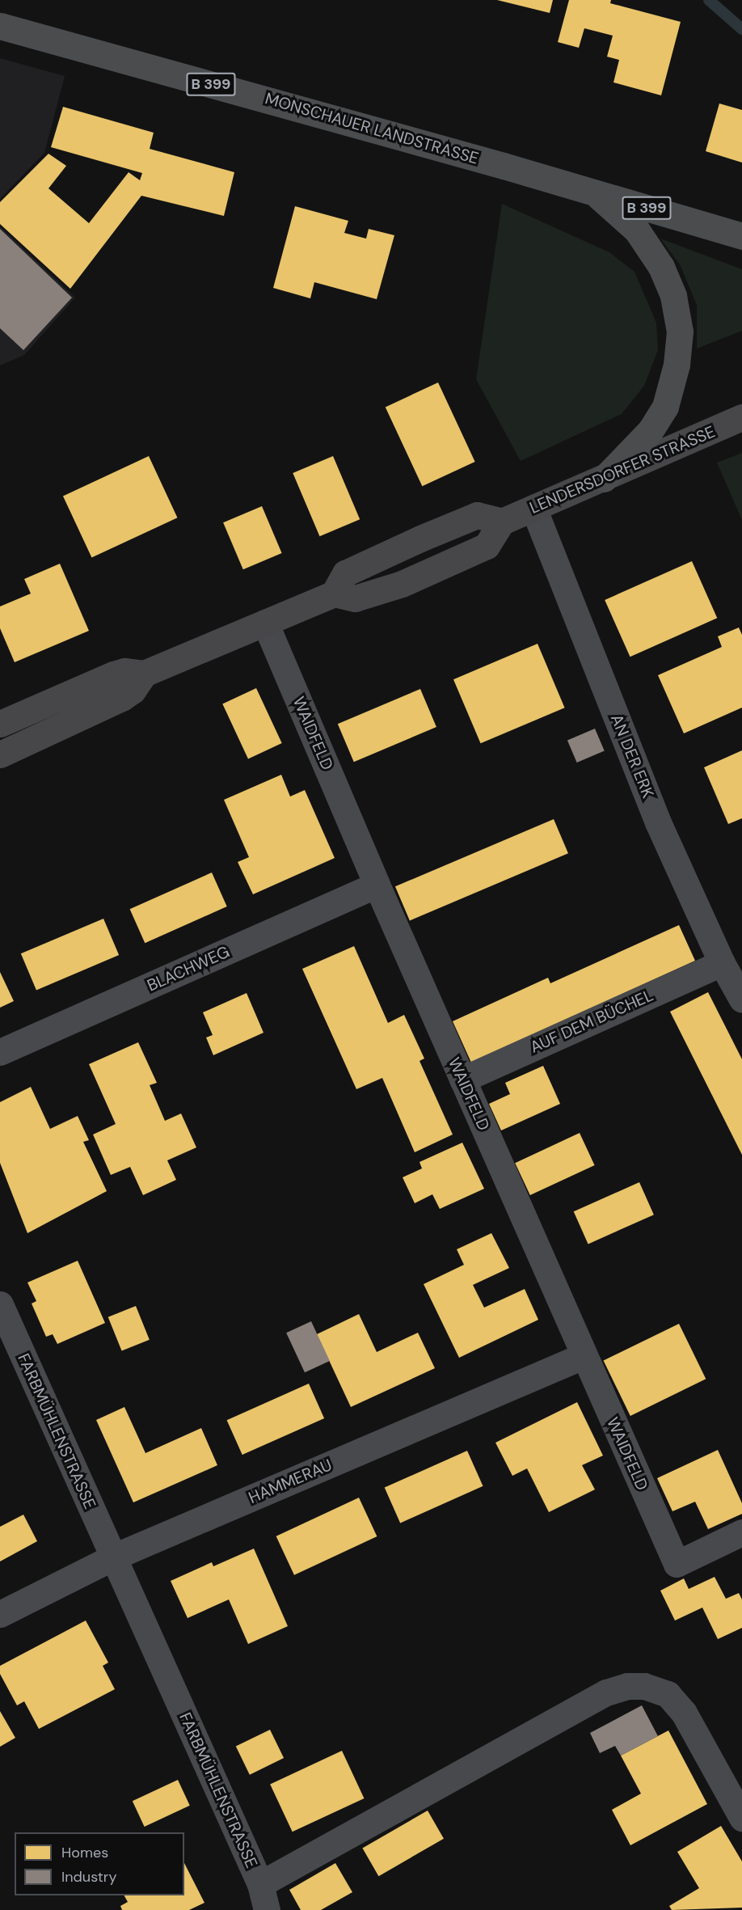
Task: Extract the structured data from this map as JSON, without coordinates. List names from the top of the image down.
{
  "streets": {
    "main road": ["B 399", "MONSCHAUER LANDSTRASSE"],
    "street": [
      "LENDERSDORFER STRASSE",
      "WAIDFELD",
      "AN DER ERK",
      "BLACHWEG",
      "AUF DEM BÜCHEL",
      "FARBMÜHLENSTRASSE",
      "HAMMERAU"
    ]
  },
  "crossings": [
    ["LENDERSDORFER STRASSE", "WAIDFELD"],
    ["LENDERSDORFER STRASSE", "AN DER ERK"],
    ["WAIDFELD", "BLACHWEG"],
    ["WAIDFELD", "AUF DEM BÜCHEL"],
    ["WAIDFELD", "HAMMERAU"],
    ["AN DER ERK", "AUF DEM BÜCHEL"],
    ["FARBMÜHLENSTRASSE", "HAMMERAU"]
  ],
  "legend": ["Homes", "Industry"]
}
